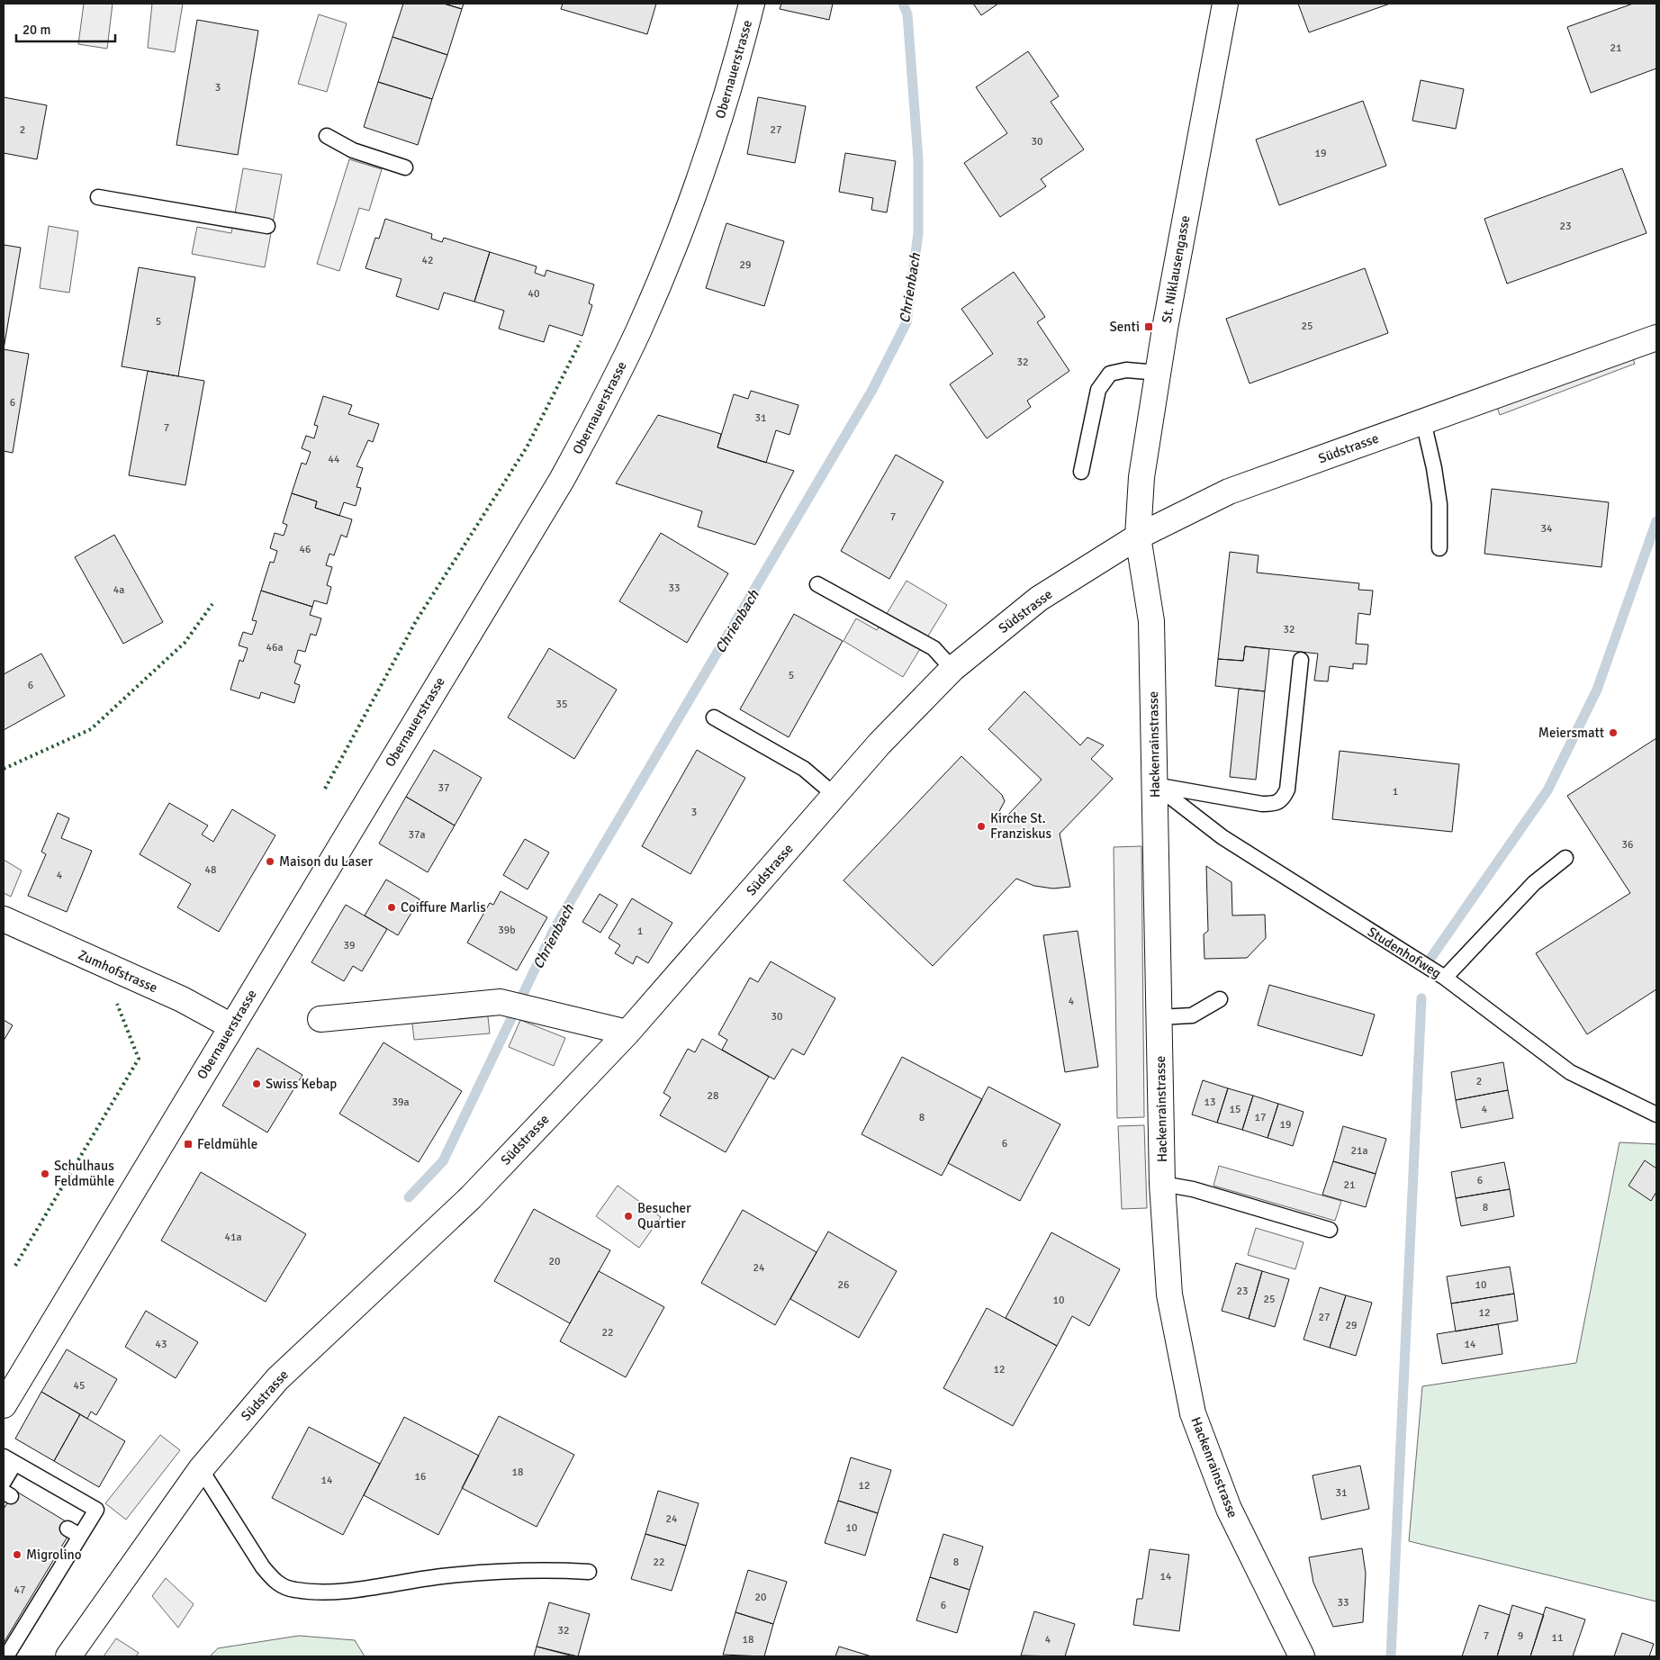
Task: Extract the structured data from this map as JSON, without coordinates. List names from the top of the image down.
{
  "streets": {
    "street": [
      "Obernauerstrasse",
      "St. Niklausengasse",
      "Südstrasse",
      "Hackenrainstrasse",
      "Zumhofstrasse"
    ],
    "lane": ["Studenhofweg"]
  },
  "crossings": [
    ["Obernauerstrasse", "Zumhofstrasse"],
    ["St. Niklausengasse", "Südstrasse"],
    ["St. Niklausengasse", "Hackenrainstrasse"],
    ["Südstrasse", "Hackenrainstrasse"],
    ["Hackenrainstrasse", "Studenhofweg"]
  ],
  "water": ["Chrienbach"],
  "places": {
    "transit": ["Senti", "Feldmühle"],
    "other": [
      "Meiersmatt",
      "Kirche St. Franziskus",
      "Maison du Laser",
      "Coiffure Marlis",
      "Swiss Kebap",
      "Schulhaus Feldmühle",
      "Besucher Quartier",
      "Migrolino"
    ]
  },
  "house_numbers": [
    "21",
    "3",
    "2",
    "27",
    "30",
    "19",
    "23",
    "42",
    "29",
    "40",
    "5",
    "25",
    "32",
    "6",
    "31",
    "7",
    "44",
    "7",
    "34",
    "46",
    "33",
    "4a",
    "32",
    "46a",
    "5",
    "6",
    "35",
    "37",
    "1",
    "3",
    "37a",
    "36",
    "48",
    "4",
    "39b",
    "1",
    "39",
    "4",
    "30",
    "2",
    "28",
    "39a",
    "13",
    "15",
    "4",
    "8",
    "17",
    "19",
    "6",
    "21a",
    "6",
    "21",
    "8",
    "41a",
    "20",
    "24",
    "26",
    "10",
    "23",
    "25",
    "10",
    "12",
    "27",
    "29",
    "22",
    "43",
    "14",
    "12",
    "45",
    "18",
    "16",
    "14",
    "12",
    "31",
    "24",
    "10",
    "22",
    "8",
    "14",
    "47",
    "20",
    "33",
    "6",
    "32",
    "7",
    "9",
    "11",
    "18",
    "4"
  ],
  "scale_bar": "20 m"
}
